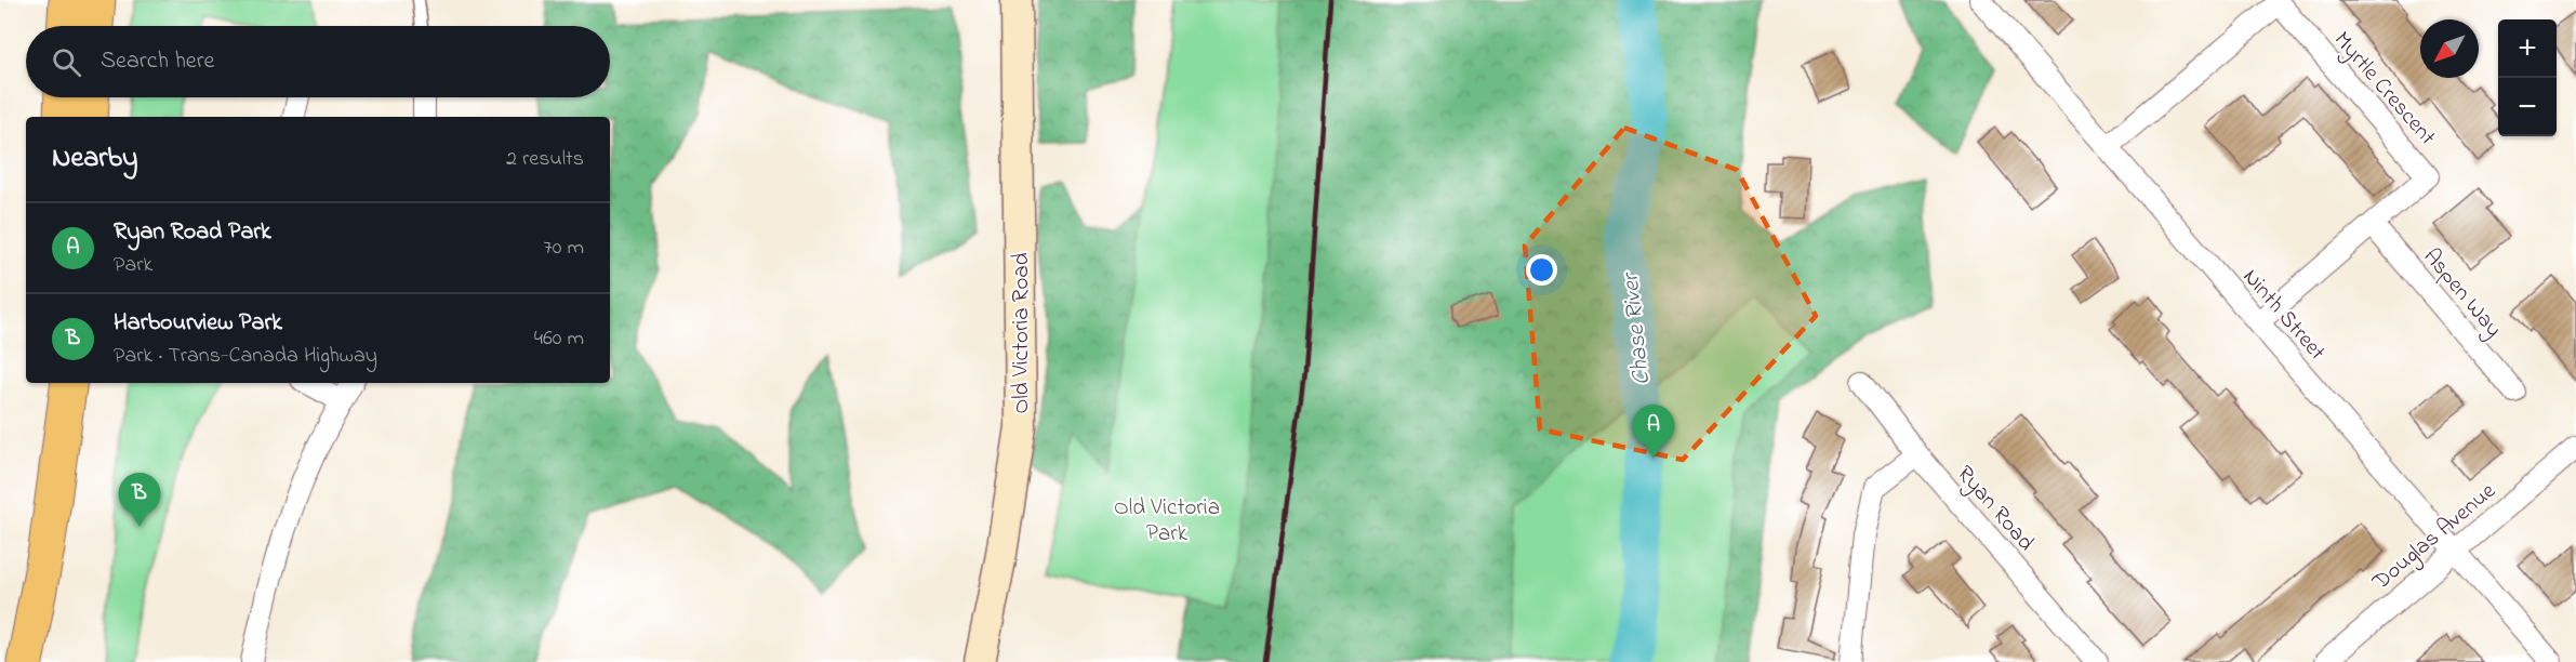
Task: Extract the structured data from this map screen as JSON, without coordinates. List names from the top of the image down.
{
  "streets": {
    "street": [
      "Myrtle Crescent",
      "Aspen Way",
      "Ninth Street",
      "Old Victoria Road",
      "Ryan Road",
      "Douglas Avenue"
    ]
  },
  "crossings": [
    ["Myrtle Crescent", "Aspen Way"],
    ["Myrtle Crescent", "Ninth Street"],
    ["Ninth Street", "Douglas Avenue"]
  ],
  "water": ["Chase River"],
  "parks": ["Old Victoria Park"],
  "north": "bottom left",
  "page": {
    "map_buttons": ["+", "−"],
    "search": "Search here",
    "heading": ["Nearby", "2 results"],
    "list": [
      {
        "mark": "A",
        "name": "Ryan Road Park",
        "note": "Park",
        "value": "70 m"
      },
      {
        "mark": "B",
        "name": "Harbourview Park",
        "note": "Park · Trans-Canada Highway",
        "value": "460 m"
      }
    ],
    "pins": ["A", "B"]
  }
}
